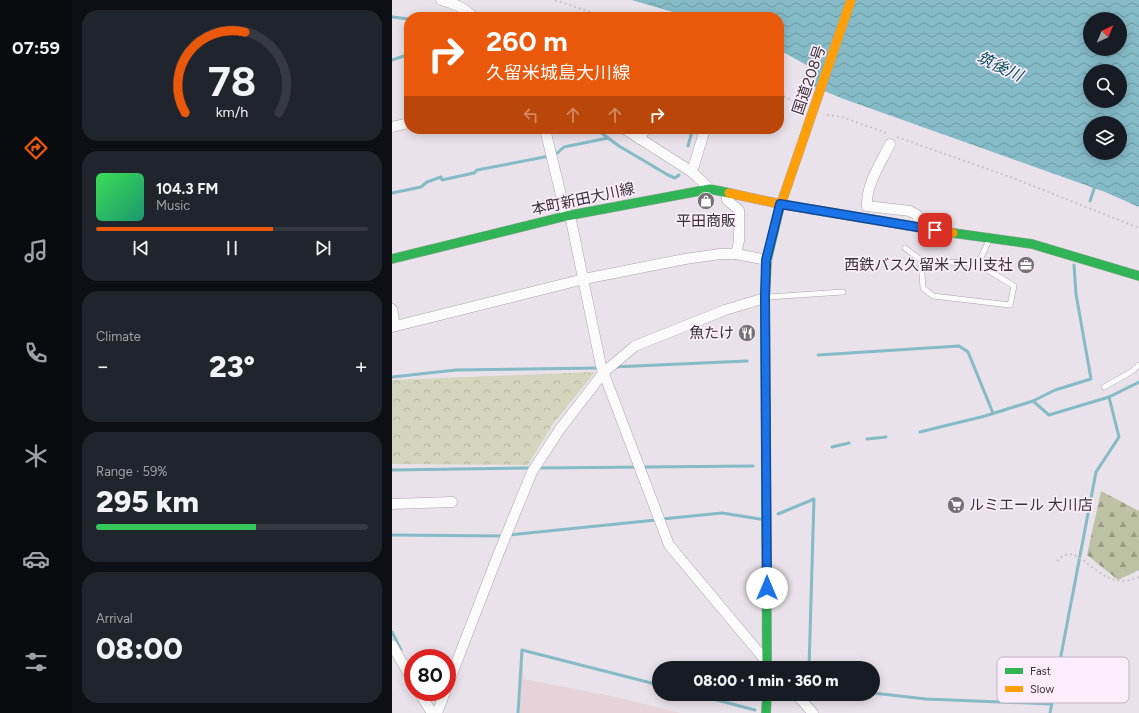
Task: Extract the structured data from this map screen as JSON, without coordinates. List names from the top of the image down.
{
  "streets": {
    "main road": ["国道208号", "本町新田大川線"]
  },
  "crossings": [
    ["国道208号", "本町新田大川線"]
  ],
  "water": ["筑後川"],
  "places": {
    "shop": ["平田商販"],
    "office": ["西鉄バス久留米 大川支社"],
    "restaurant": ["魚たけ"],
    "supermarket": ["ルミエール 大川店"]
  },
  "legend": ["Fast", "Slow"],
  "north": "top right",
  "page": {
    "tabs": "07:59",
    "turn": ["260 m", "久留米城島大川線"],
    "song": ["104.3 FM", "Music"],
    "tile": [
      "Climate",
      ["Range · 59%", "295 km"],
      ["Arrival", "08:00"]
    ],
    "heat": ["−", "23°", "+"],
    "limit": "80",
    "trip": "08:00 · 1 min · 360 m",
    "gauge": ["78", "km/h"]
  }
}
